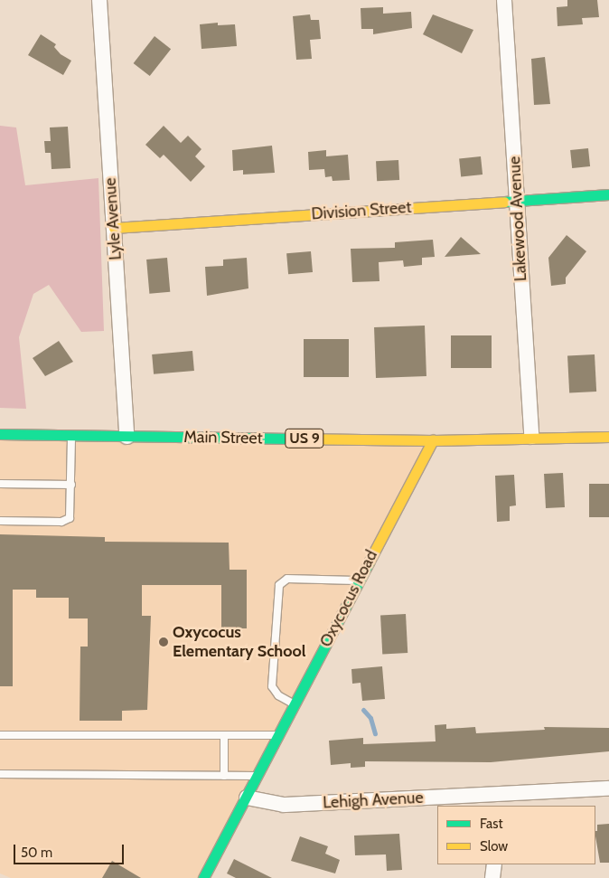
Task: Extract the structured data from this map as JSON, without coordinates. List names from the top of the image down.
{
  "streets": {
    "main road": [
      "Division Street",
      "Main Street",
      "US 9",
      "Oxycocus Road"
    ],
    "street": ["Lyle Avenue", "Lakewood Avenue", "Lehigh Avenue"]
  },
  "crossings": [
    ["Division Street", "Lyle Avenue"],
    ["Division Street", "Lakewood Avenue"],
    ["Lyle Avenue", "Main Street"],
    ["Lakewood Avenue", "Main Street"],
    ["Main Street", "Oxycocus Road"],
    ["Oxycocus Road", "Lehigh Avenue"]
  ],
  "places": ["Oxycocus Elementary School"],
  "legend": ["Fast", "Slow"],
  "scale_bar": "50 m"
}
